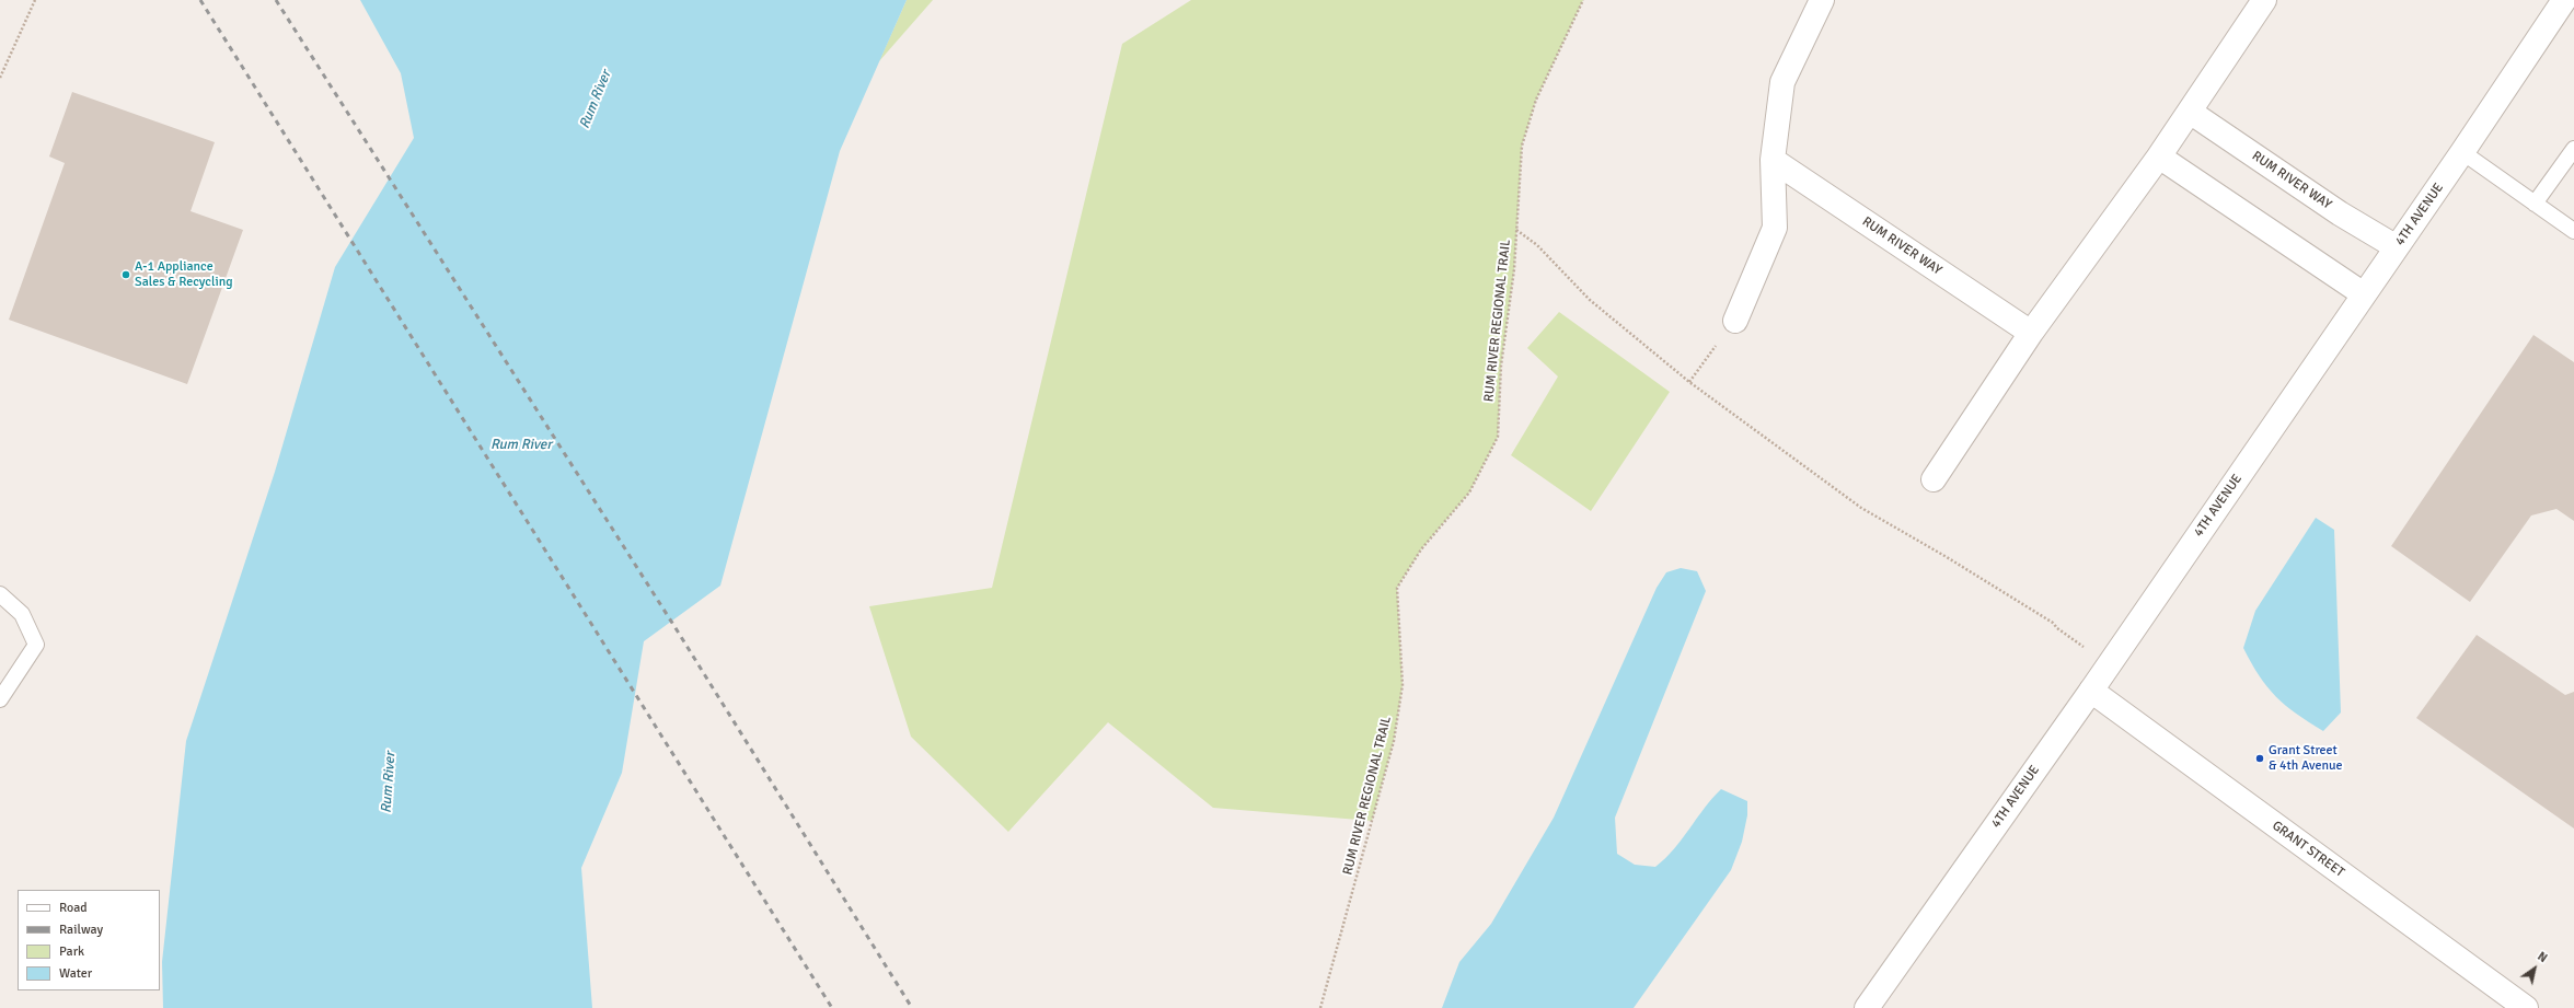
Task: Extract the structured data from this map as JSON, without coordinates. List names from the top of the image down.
{
  "streets": {
    "street": ["RUM RIVER WAY", "4TH AVENUE", "GRANT STREET"],
    "path": ["RUM RIVER REGIONAL TRAIL"]
  },
  "crossings": [
    ["RUM RIVER WAY", "4TH AVENUE"],
    ["4TH AVENUE", "GRANT STREET"]
  ],
  "water": ["Rum River"],
  "places": ["A-1 Appliance Sales & Recycling", "Grant Street & 4th Avenue"],
  "legend": [
    "Road",
    "Railway",
    "Park",
    "Water"
  ],
  "north": "top right"
}
